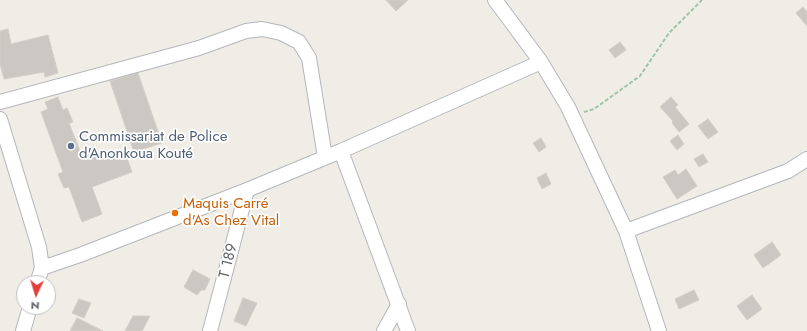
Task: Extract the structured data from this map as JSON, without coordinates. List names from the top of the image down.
{
  "streets": {
    "street": ["T 189"]
  },
  "places": ["Commissariat de Police d'Anonkoua Kouté", "Maquis Carré d'As Chez Vital"],
  "north": "bottom"
}
